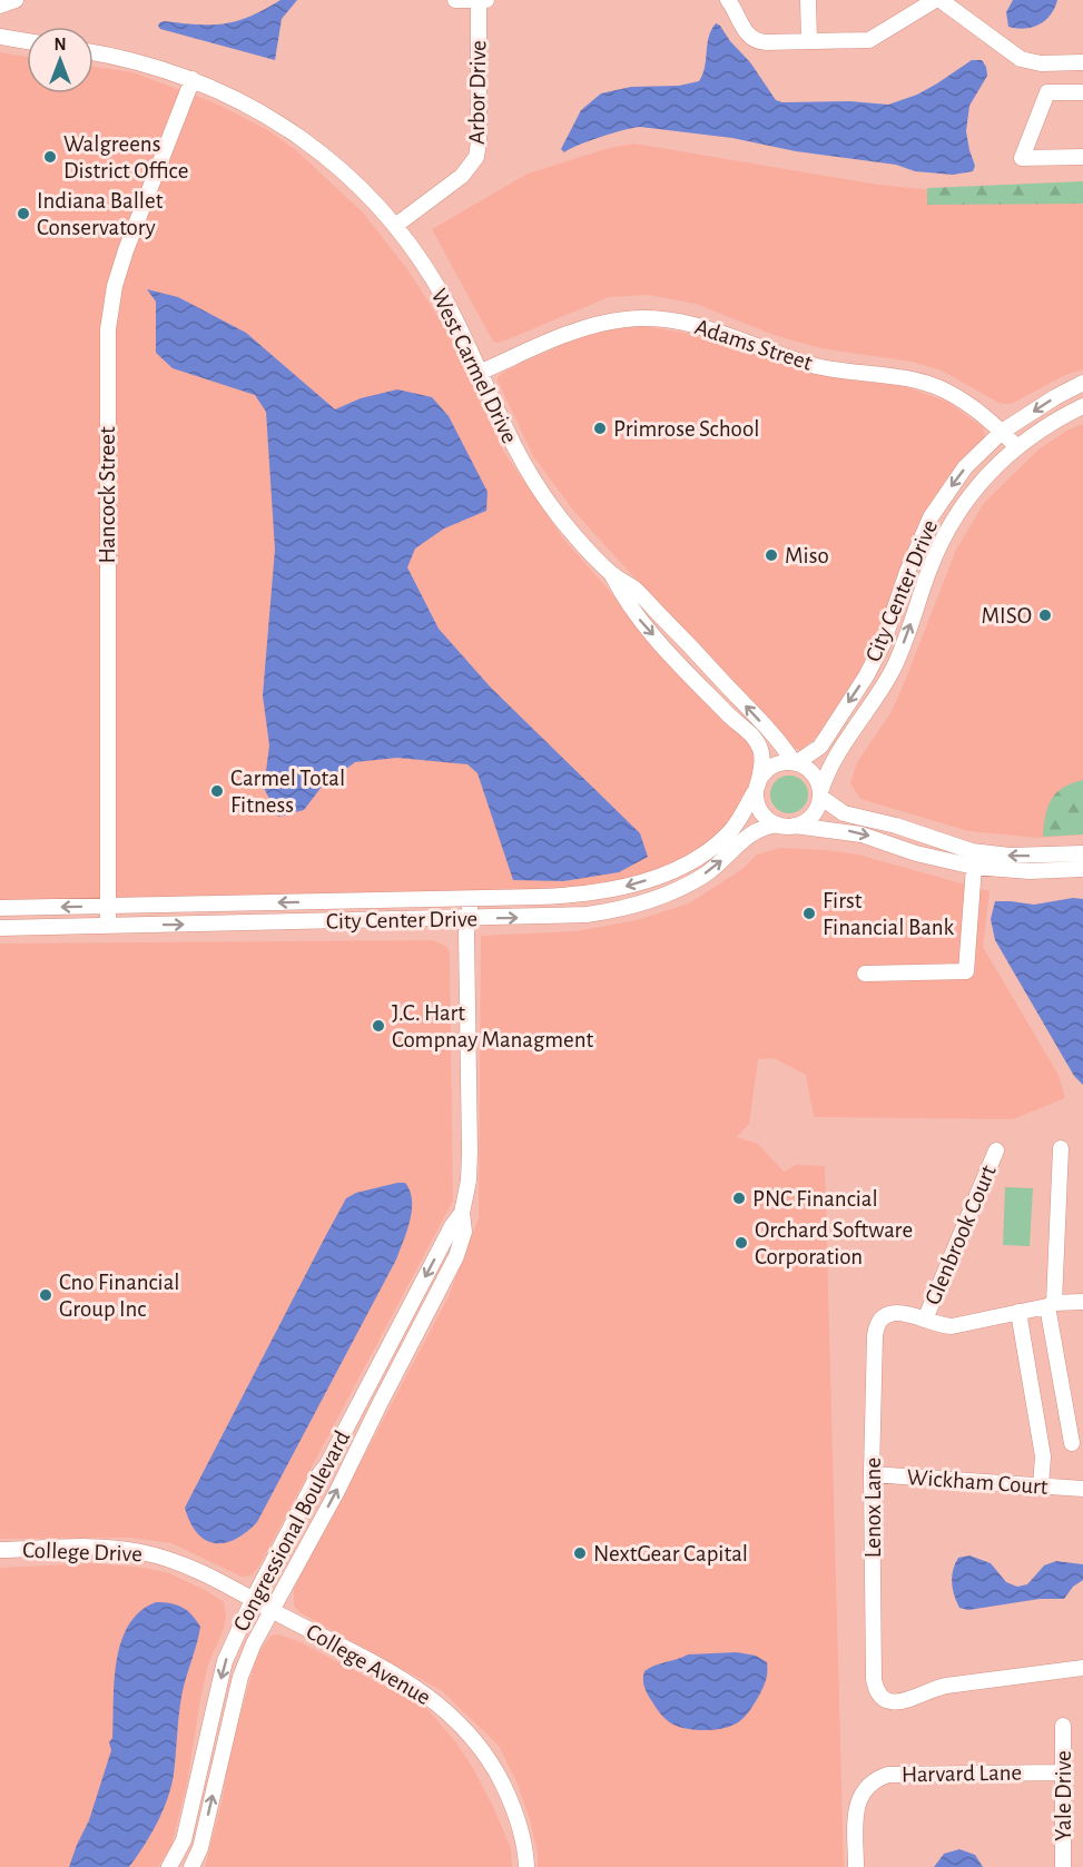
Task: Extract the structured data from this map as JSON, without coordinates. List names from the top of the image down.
{
  "streets": {
    "street": [
      "Arbor Drive",
      "Adams Street",
      "West Carmel Drive",
      "Hancock Street",
      "City Center Drive",
      "Glenbrook Court",
      "Wickham Court",
      "Lenox Lane",
      "Congressional Boulevard",
      "College Drive",
      "College Avenue",
      "Harvard Lane",
      "Yale Drive"
    ]
  },
  "crossings": [
    ["Arbor Drive", "West Carmel Drive"],
    ["Adams Street", "West Carmel Drive"],
    ["Adams Street", "City Center Drive"],
    ["West Carmel Drive", "Hancock Street"],
    ["West Carmel Drive", "City Center Drive"],
    ["Hancock Street", "City Center Drive"],
    ["City Center Drive", "Congressional Boulevard"],
    ["Glenbrook Court", "Lenox Lane"],
    ["Wickham Court", "Lenox Lane"],
    ["Congressional Boulevard", "College Drive"],
    ["Congressional Boulevard", "College Avenue"],
    ["College Drive", "College Avenue"],
    ["Harvard Lane", "Yale Drive"]
  ],
  "places": [
    "Walgreens District Office",
    "Indiana Ballet Conservatory",
    "Primrose School",
    "Miso",
    "MISO",
    "Carmel Total Fitness",
    "First Financial Bank",
    "J.C. Hart Compnay Managment",
    "PNC Financial",
    "Orchard Software Corporation",
    "Cno Financial Group Inc",
    "NextGear Capital"
  ],
  "north": "top"
}
